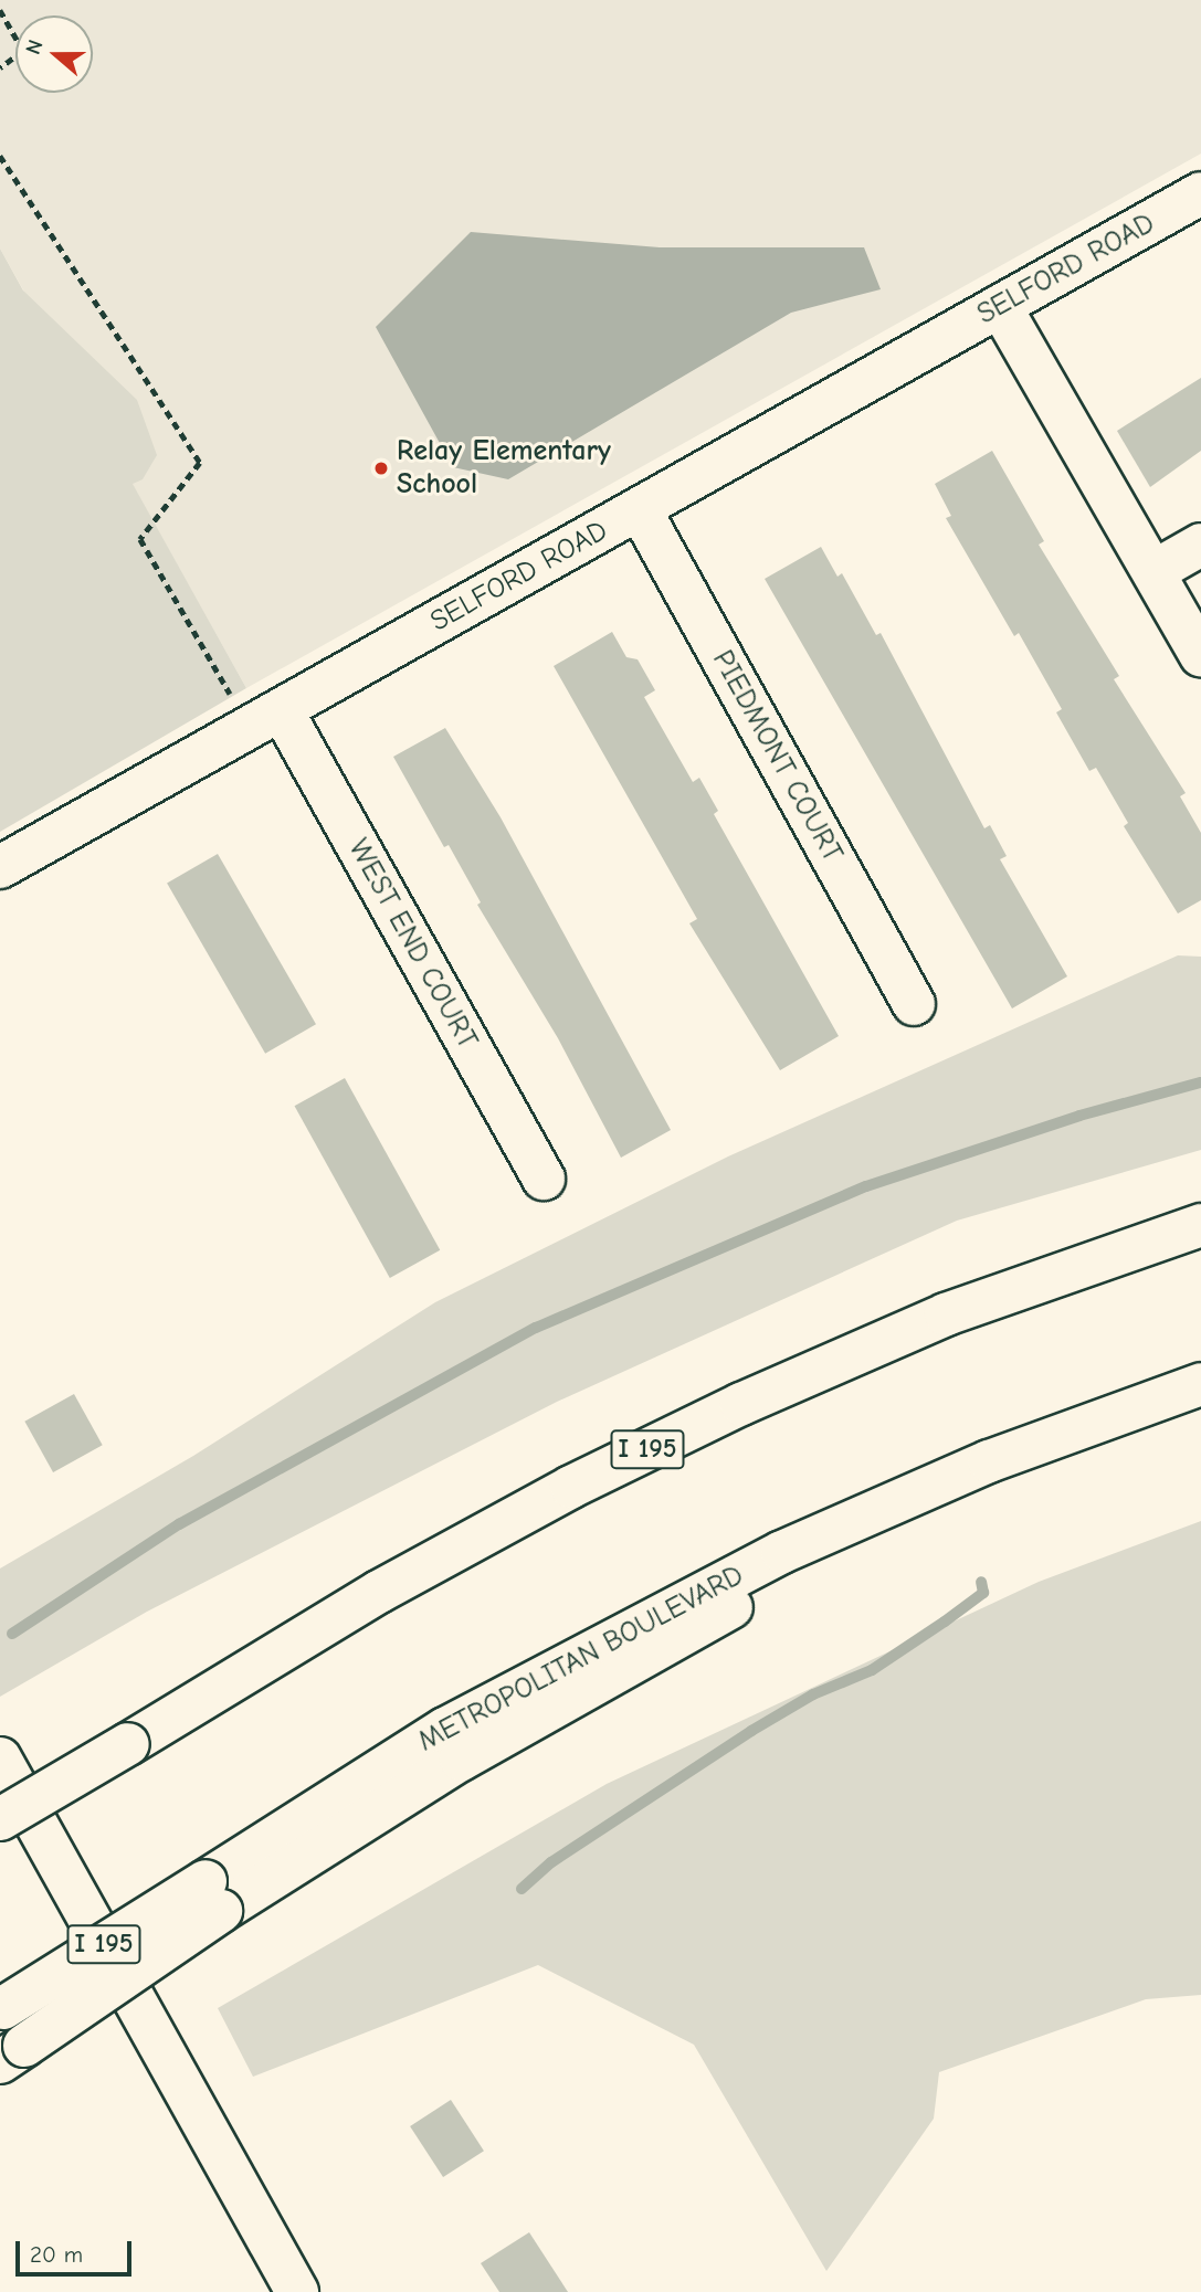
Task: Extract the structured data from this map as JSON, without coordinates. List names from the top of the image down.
{
  "streets": {
    "main road": [
      "SELFORD ROAD",
      "PIEDMONT COURT",
      "WEST END COURT",
      "I 195",
      "METROPOLITAN BOULEVARD"
    ]
  },
  "crossings": [
    ["SELFORD ROAD", "PIEDMONT COURT"],
    ["SELFORD ROAD", "WEST END COURT"]
  ],
  "places": ["Relay Elementary School"],
  "scale_bar": "20 m",
  "north": "left"
}
